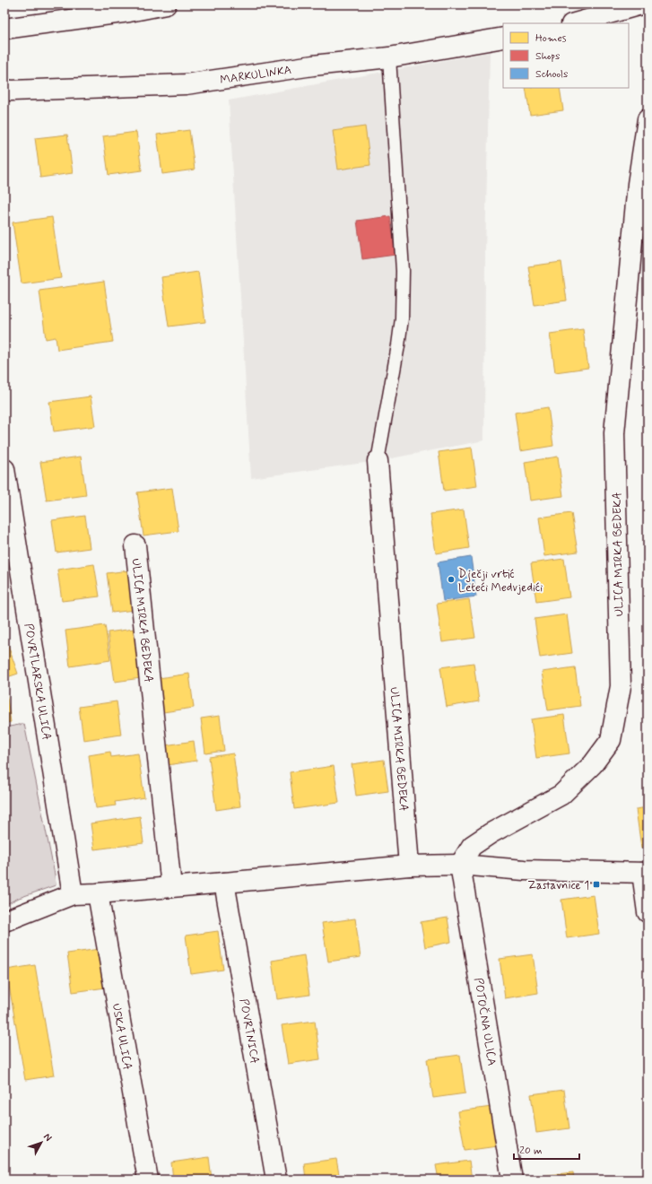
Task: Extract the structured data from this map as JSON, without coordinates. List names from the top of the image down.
{
  "streets": {
    "main road": [
      "MARKULINKA",
      "ULICA MIRKA BEDEKA",
      "POVRTLARSKA ULICA",
      "POTOČNA ULICA",
      "POVRTNICA",
      "USKA ULICA"
    ]
  },
  "crossings": [
    ["ULICA MIRKA BEDEKA", "POTOČNA ULICA"]
  ],
  "places": {
    "other": ["Dječji vrtić Leteći Medvjedići"],
    "transit": ["Zastavnice 1"]
  },
  "legend": ["Homes", "Shops", "Schools"],
  "scale_bar": "20 m",
  "north": "top right"
}
